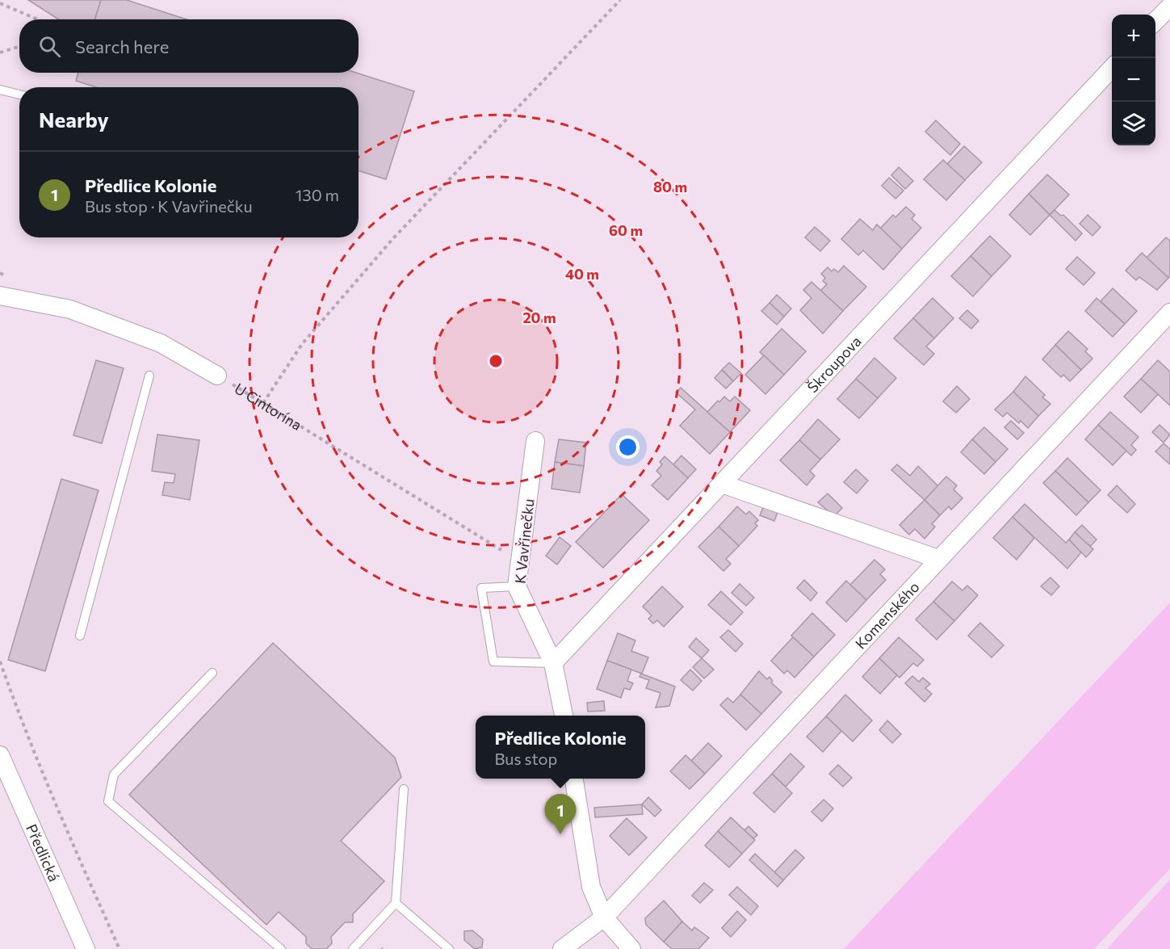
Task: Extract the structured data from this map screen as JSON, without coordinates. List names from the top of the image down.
{
  "streets": {
    "street": [
      "Škroupova",
      "K Vavřinečku",
      "Komenského",
      "Předlická"
    ],
    "path": ["U Cintorína"]
  },
  "crossings": [
    ["Škroupova", "K Vavřinečku"],
    ["U Cintorína", "K Vavřinečku"]
  ],
  "page": {
    "map_buttons": ["+", "−"],
    "search": "Search here",
    "heading": "Nearby",
    "list": [
      {
        "mark": "1",
        "name": "Předlice Kolonie",
        "note": "Bus stop · K Vavřinečku",
        "value": "130 m"
      }
    ],
    "popup": ["Předlice Kolonie", "Bus stop"],
    "pins": "1"
  },
  "rings": [
    "80 m",
    "60 m",
    "40 m",
    "20 m"
  ]
}
